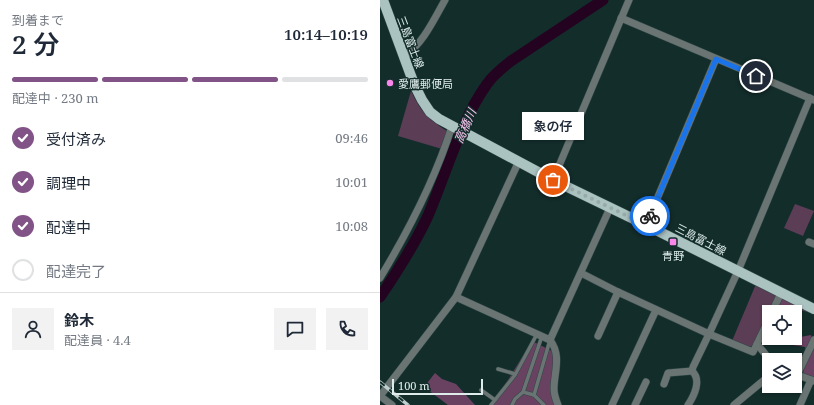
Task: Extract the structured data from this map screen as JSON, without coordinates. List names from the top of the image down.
{
  "streets": {
    "main road": ["三島富士線"]
  },
  "water": ["高橋川"],
  "places": {
    "other": ["愛鷹郵便局", "象の仔"],
    "transit": ["青野"]
  },
  "scale_bar": "100 m",
  "page": {
    "heading": ["2 分", "到着まで", "10:14–10:19"],
    "panel": ["鈴木", "配達員 · 4.4"],
    "bar": "配達中 · 230 m",
    "bubble": "象の仔",
    "list": [
      ["受付済み", "09:46"],
      ["調理中", "10:01"],
      ["配達中", "10:08"],
      "配達完了"
    ],
    "scale": "100 m"
  }
}
